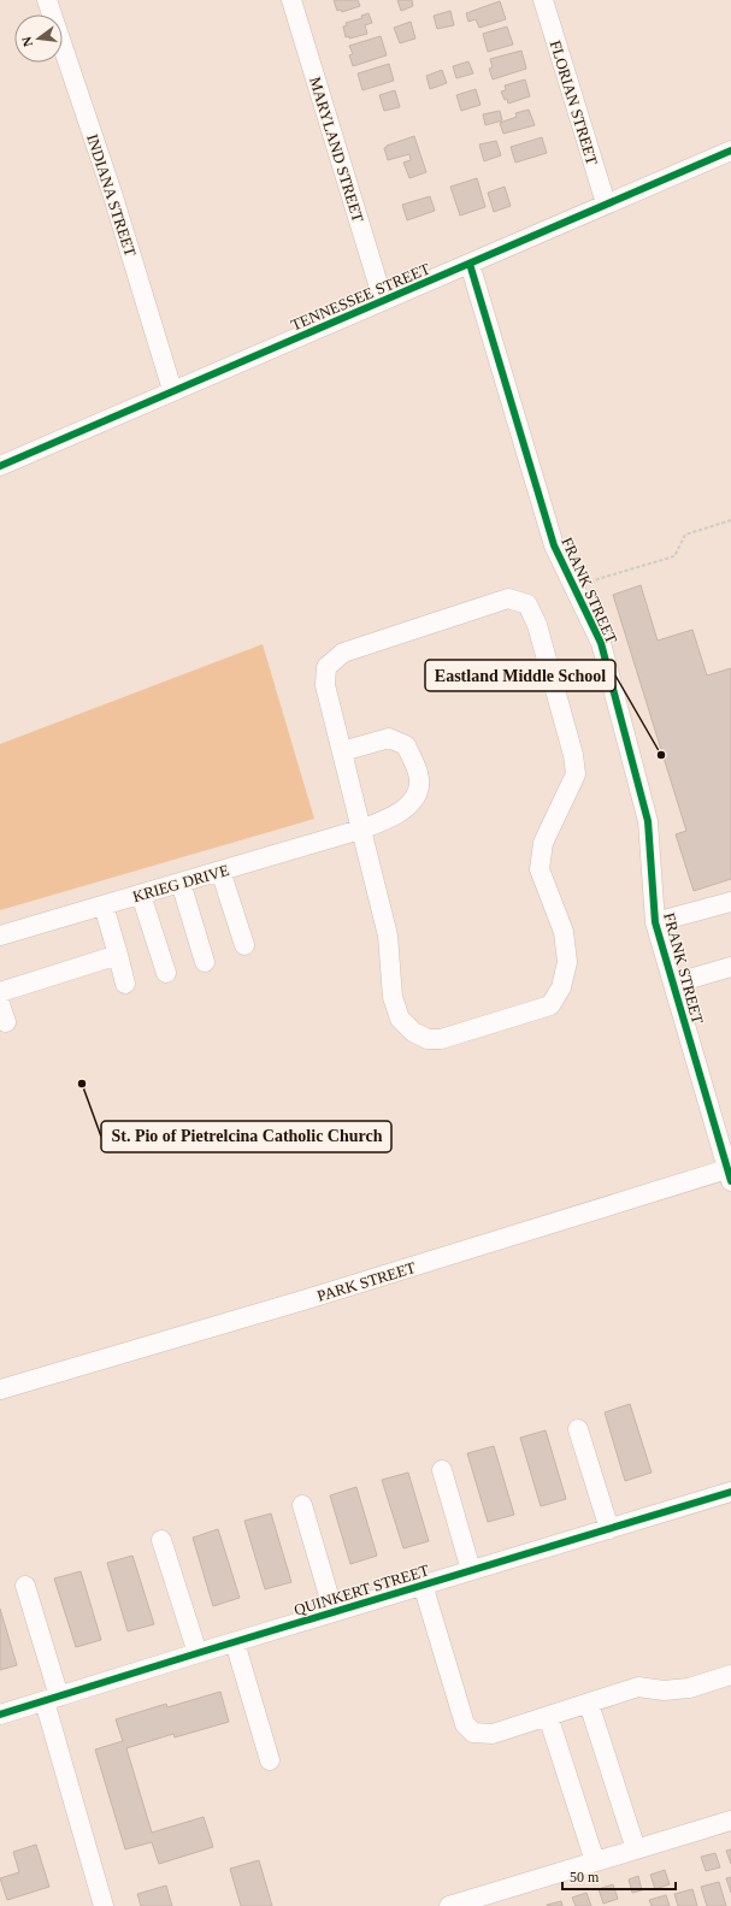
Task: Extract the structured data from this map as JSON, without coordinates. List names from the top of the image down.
{
  "streets": {
    "street": [
      "FLORIAN STREET",
      "MARYLAND STREET",
      "INDIANA STREET",
      "TENNESSEE STREET",
      "FRANK STREET",
      "KRIEG DRIVE",
      "PARK STREET",
      "QUINKERT STREET"
    ]
  },
  "crossings": [
    ["FLORIAN STREET", "TENNESSEE STREET"],
    ["MARYLAND STREET", "TENNESSEE STREET"],
    ["INDIANA STREET", "TENNESSEE STREET"],
    ["TENNESSEE STREET", "FRANK STREET"],
    ["FRANK STREET", "PARK STREET"]
  ],
  "places": ["Eastland Middle School", "St. Pio of Pietrelcina Catholic Church"],
  "scale_bar": "50 m",
  "north": "left"
}
